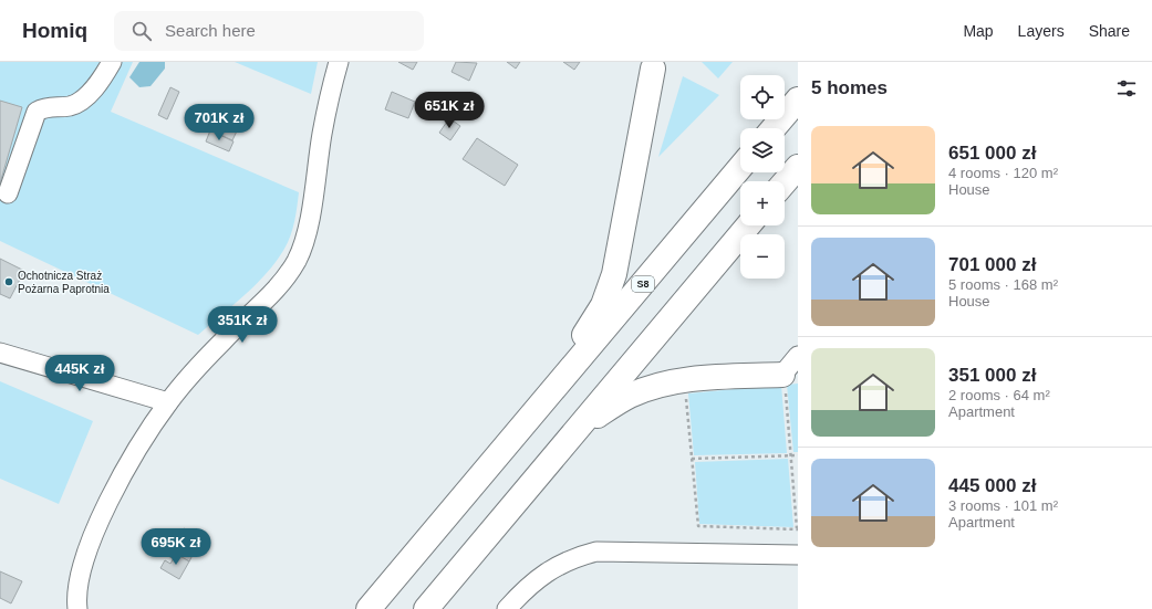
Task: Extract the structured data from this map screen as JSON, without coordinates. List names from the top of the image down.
{
  "streets": {
    "highway": ["S8"]
  },
  "places": ["Ochotnicza Straż Pożarna Paprotnia"],
  "page": {
    "header": "Homiq",
    "search": "Search here",
    "nav": ["Map", "Layers", "Share"],
    "heading": "5 homes",
    "map_buttons": ["+", "−"],
    "price": [
      "651K zł",
      "701K zł",
      "351K zł",
      "445K zł",
      "695K zł"
    ],
    "list": [
      {
        "name": "651 000 zł",
        "note": "4 rooms · 120 m² · House"
      },
      {
        "name": "701 000 zł",
        "note": "5 rooms · 168 m² · House"
      },
      {
        "name": "351 000 zł",
        "note": "2 rooms · 64 m² · Apartment"
      },
      {
        "name": "445 000 zł",
        "note": "3 rooms · 101 m² · Apartment"
      }
    ]
  }
}
